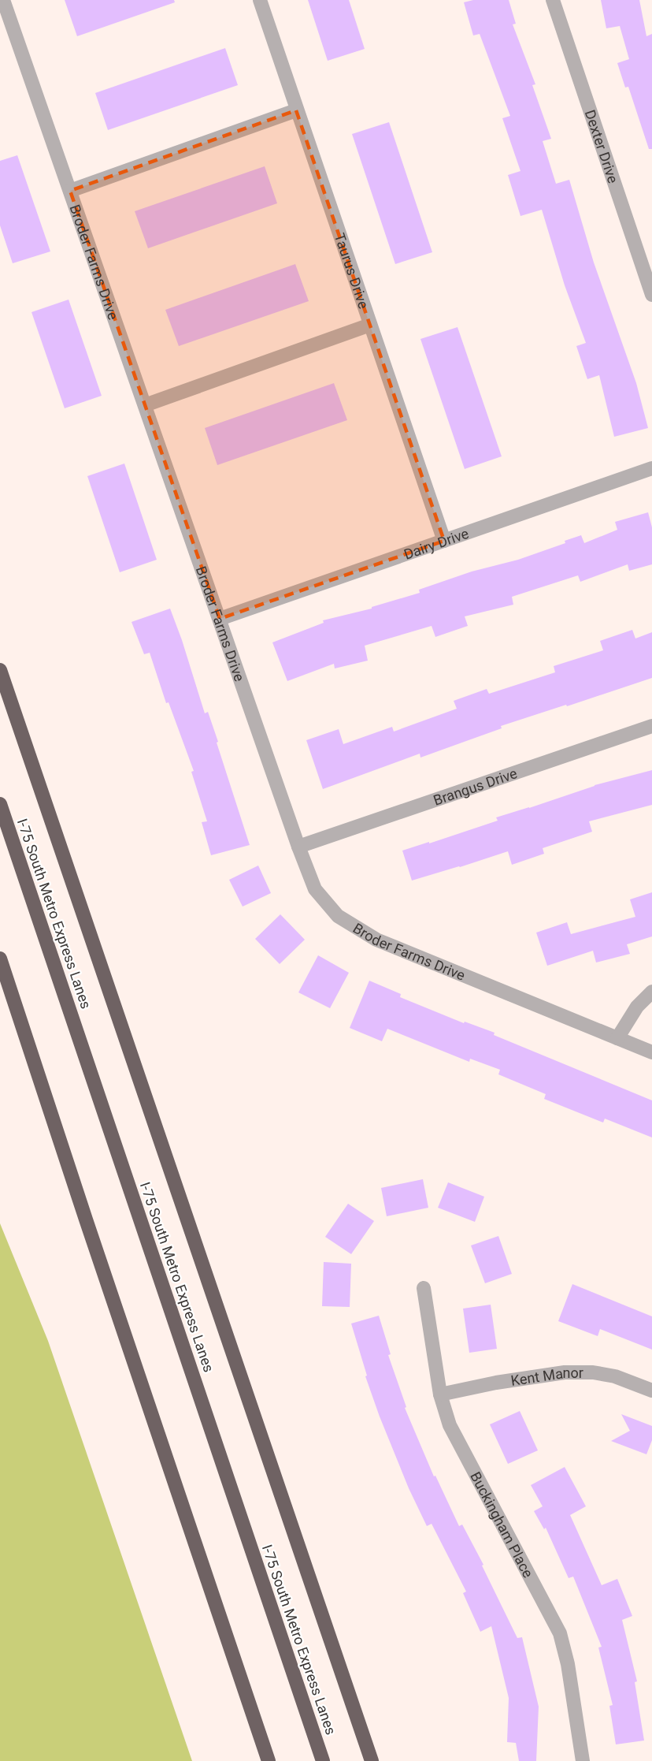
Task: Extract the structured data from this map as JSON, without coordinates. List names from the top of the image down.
{
  "streets": {
    "highway": ["I-75 South Metro Express Lanes"],
    "street": [
      "Dexter Drive",
      "Broder Farms Drive",
      "Taurus Drive",
      "Dairy Drive",
      "Brangus Drive",
      "Kent Manor",
      "Buckingham Place"
    ]
  },
  "crossings": [
    ["Broder Farms Drive", "Dairy Drive"],
    ["Broder Farms Drive", "Brangus Drive"],
    ["Taurus Drive", "Dairy Drive"],
    ["Kent Manor", "Buckingham Place"]
  ]
}
